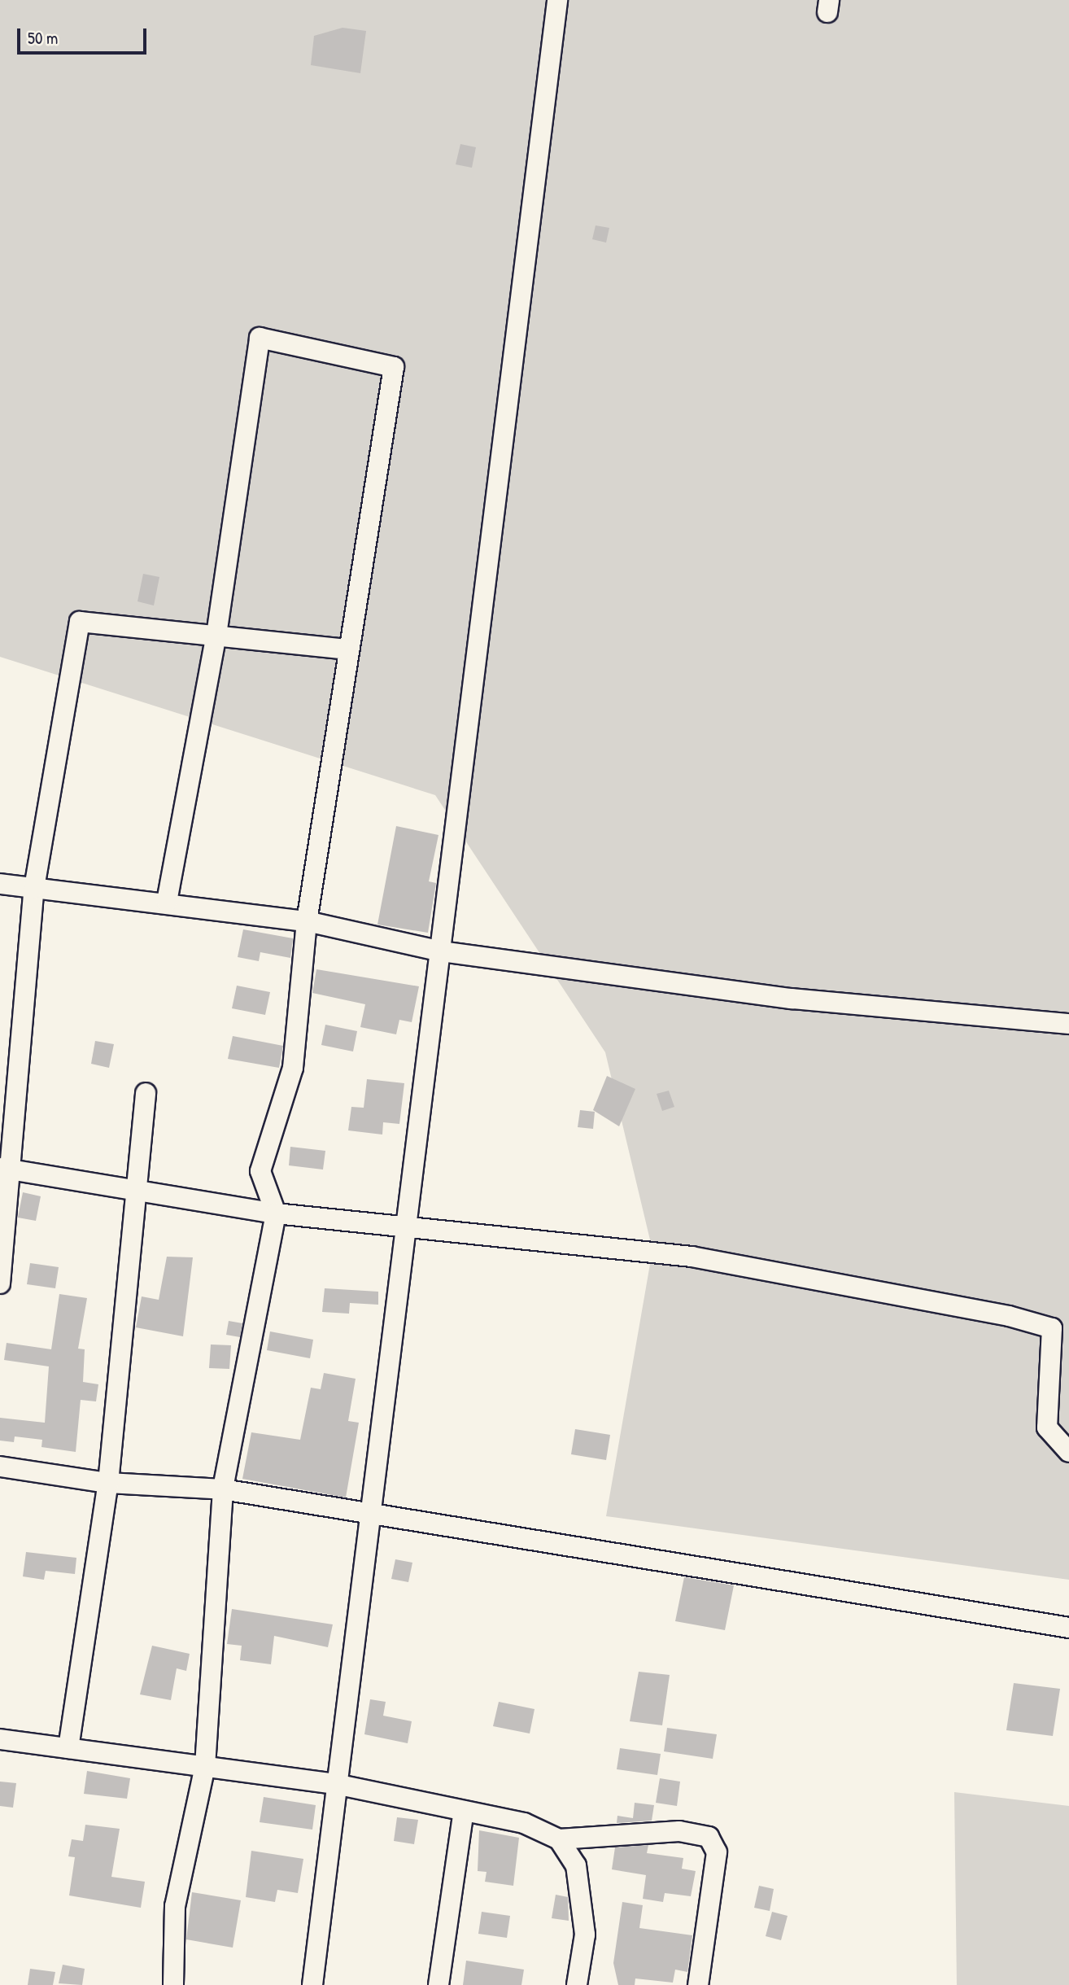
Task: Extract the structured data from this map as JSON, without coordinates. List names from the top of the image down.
{
  "scale_bar": "50 m"
}
